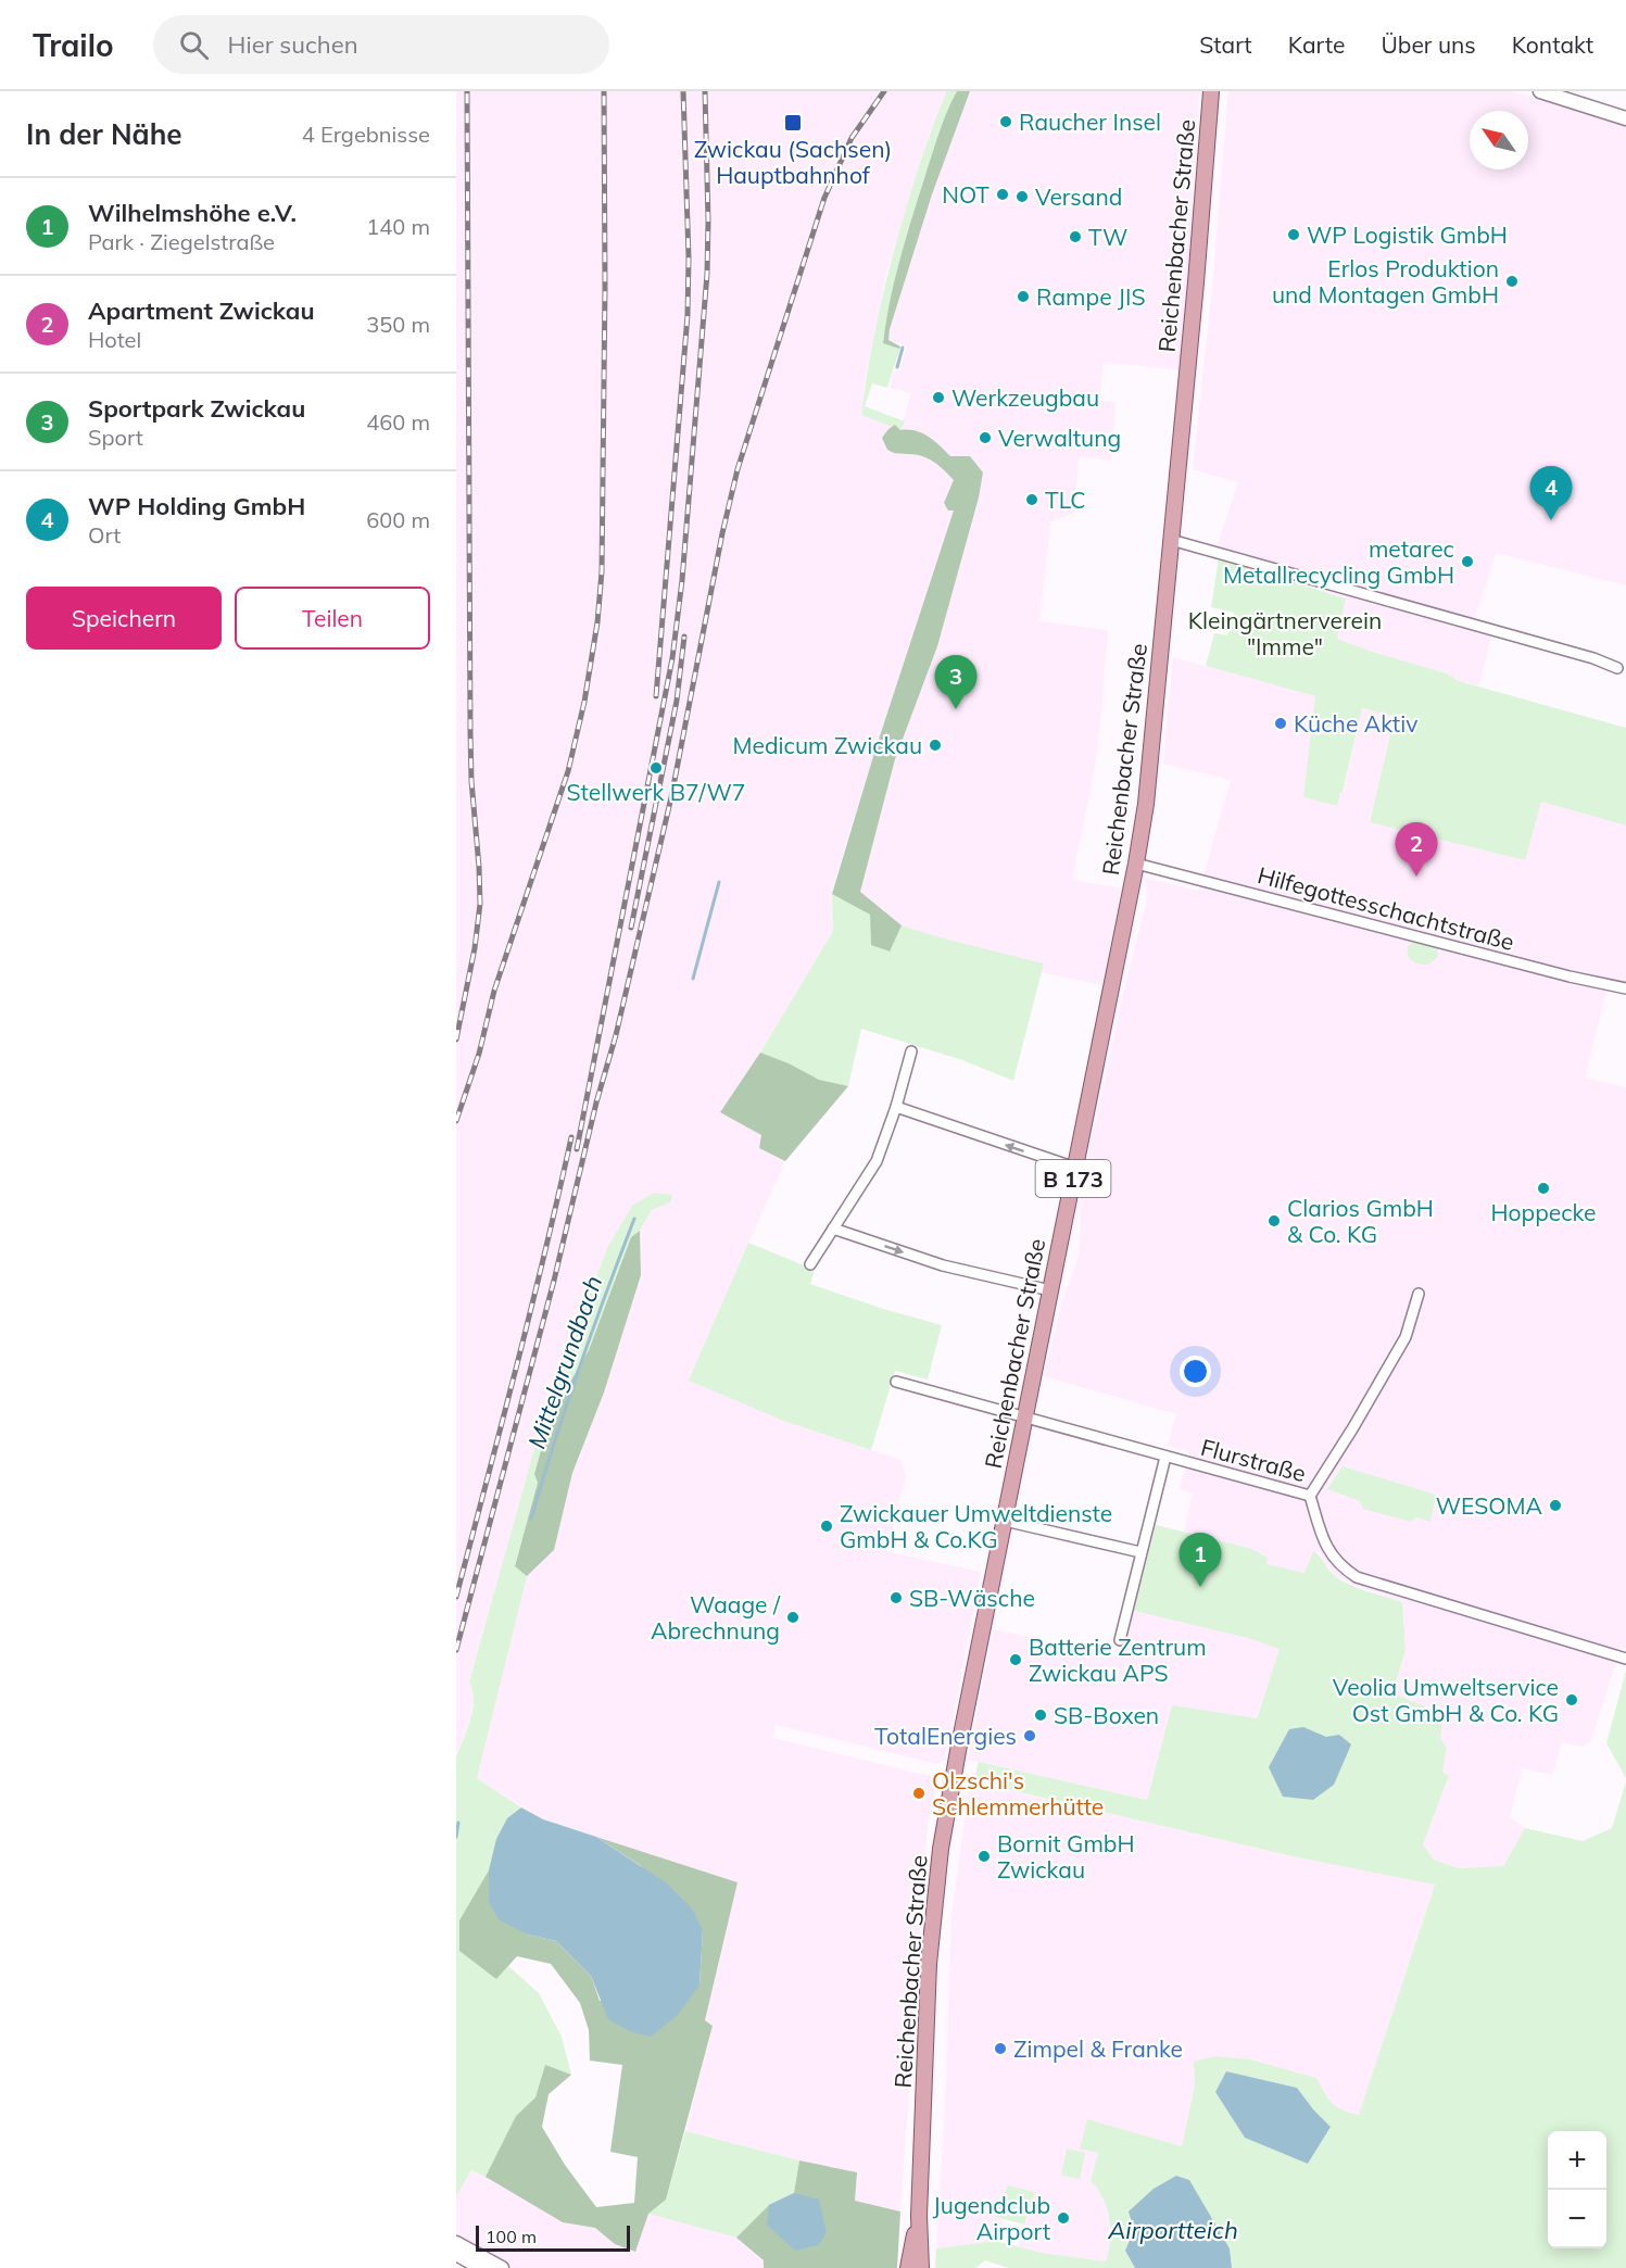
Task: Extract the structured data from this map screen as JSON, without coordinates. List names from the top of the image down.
{
  "streets": {
    "main road": ["Reichenbacher Straße", "B 173"],
    "street": ["Hilfegottesschachtstraße", "Flurstraße"]
  },
  "crossings": [
    ["Reichenbacher Straße", "Hilfegottesschachtstraße"],
    ["Reichenbacher Straße", "Flurstraße"]
  ],
  "water": ["Mittelgrundbach", "Airportteich"],
  "parks": ["Kleingärtnerverein \"Imme\""],
  "places": {
    "other": [
      "Raucher Insel",
      "NOT",
      "Versand",
      "WP Logistik GmbH",
      "TW",
      "Erlos Produktion und Montagen GmbH",
      "Rampe JIS",
      "Werkzeugbau",
      "Verwaltung",
      "TLC",
      "metarec Metallrecycling GmbH",
      "Küche Aktiv",
      "Medicum Zwickau",
      "Stellwerk B7/W7",
      "Hoppecke",
      "Clarios GmbH & Co. KG",
      "WESOMA",
      "Zwickauer Umweltdienste GmbH & Co.KG",
      "SB-Wäsche",
      "Waage / Abrechnung",
      "Batterie Zentrum Zwickau APS",
      "Veolia Umweltservice Ost GmbH & Co. KG",
      "SB-Boxen",
      "TotalEnergies",
      "Olzschi's Schlemmerhütte",
      "Bornit GmbH Zwickau",
      "Zimpel & Franke",
      "Jugendclub Airport"
    ],
    "transit": ["Zwickau (Sachsen) Hauptbahnhof"]
  },
  "scale_bar": "100 m",
  "north": "top left",
  "page": {
    "header": "Trailo",
    "search": "Hier suchen",
    "nav": [
      "Start",
      "Karte",
      "Über uns",
      "Kontakt"
    ],
    "heading": ["In der Nähe", "4 Ergebnisse"],
    "list": [
      {
        "mark": "1",
        "name": "Wilhelmshöhe e.V.",
        "note": "Park · Ziegelstraße",
        "value": "140 m"
      },
      {
        "mark": "2",
        "name": "Apartment Zwickau",
        "note": "Hotel",
        "value": "350 m"
      },
      {
        "mark": "3",
        "name": "Sportpark Zwickau",
        "note": "Sport",
        "value": "460 m"
      },
      {
        "mark": "4",
        "name": "WP Holding GmbH",
        "note": "Ort",
        "value": "600 m"
      }
    ],
    "pins": [
      "4",
      "3",
      "2",
      "1"
    ],
    "buttons": ["Speichern", "Teilen"],
    "map_buttons": ["+", "−"],
    "scale": "100 m"
  }
}
